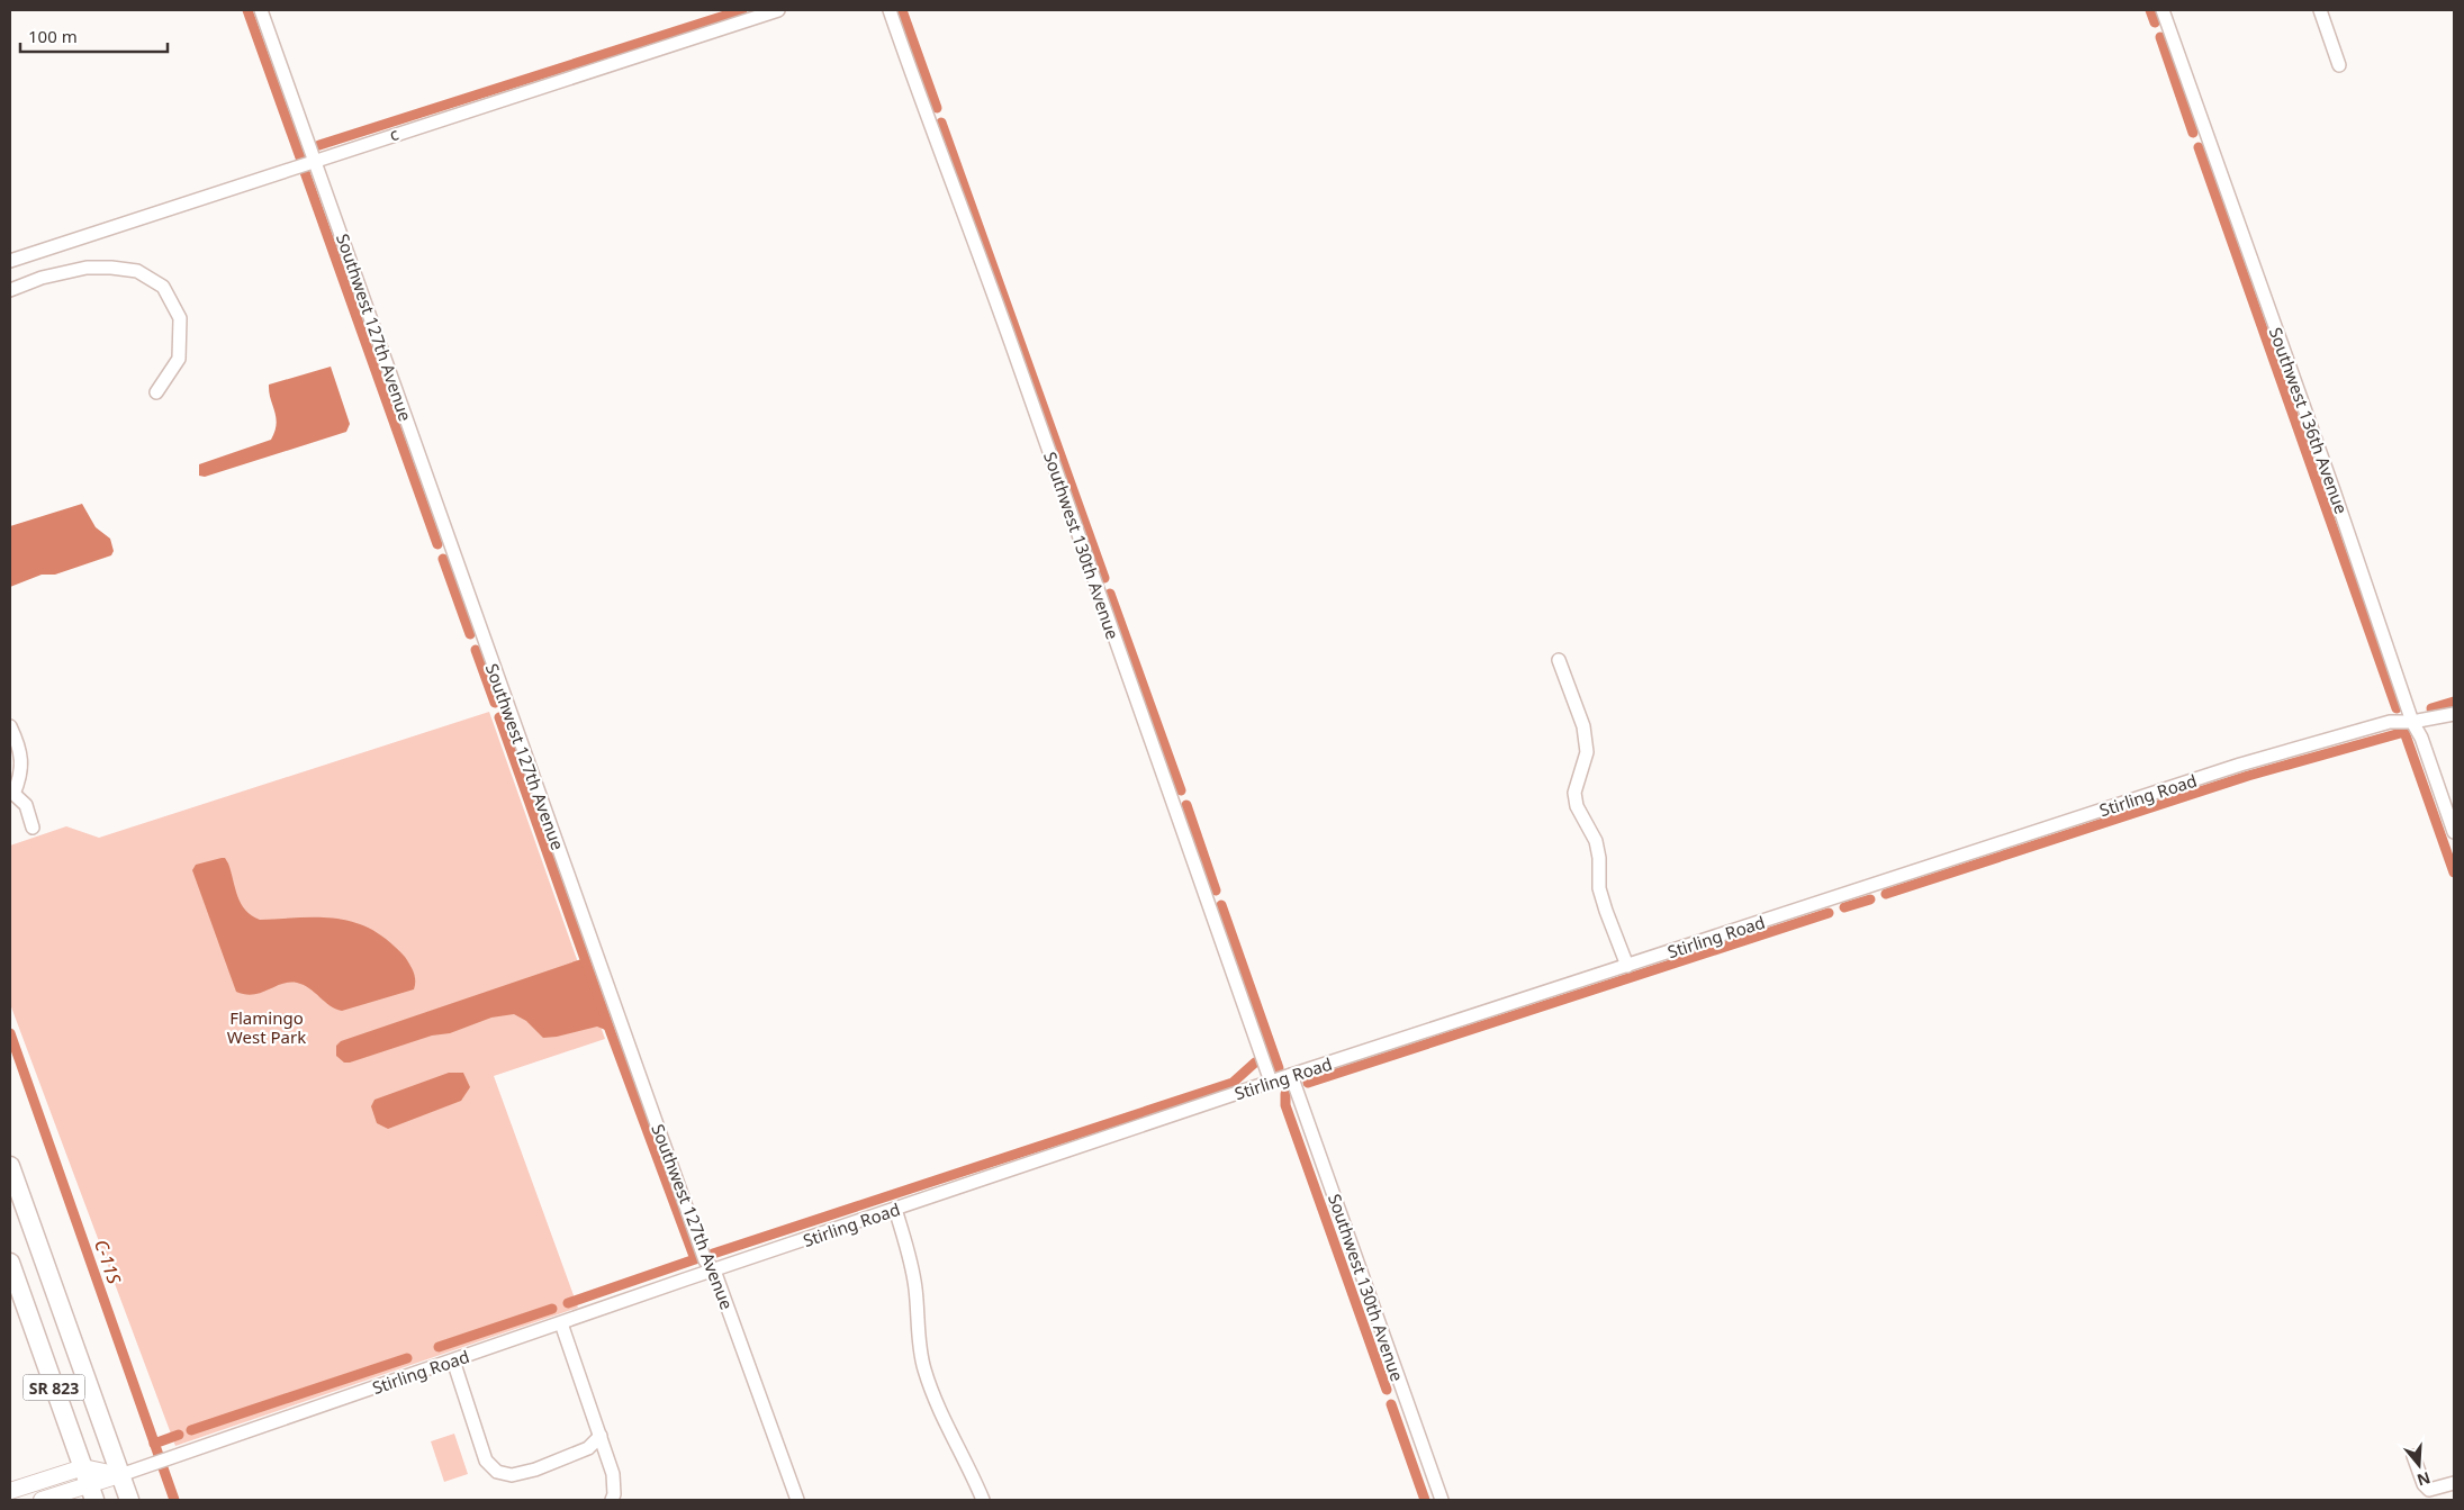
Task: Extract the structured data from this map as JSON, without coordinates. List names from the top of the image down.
{
  "streets": {
    "highway": ["SR 823"],
    "main road": ["Stirling Road"],
    "street": [
      "c",
      "Southwest 127th Avenue",
      "Southwest 136th Avenue",
      "Southwest 130th Avenue"
    ]
  },
  "crossings": [
    ["c", "Southwest 127th Avenue"],
    ["Southwest 127th Avenue", "Stirling Road"],
    ["Southwest 136th Avenue", "Stirling Road"],
    ["Southwest 130th Avenue", "Stirling Road"],
    ["Stirling Road", "SR 823"]
  ],
  "water": ["C-11S"],
  "parks": ["Flamingo West Park"],
  "scale_bar": "100 m",
  "north": "bottom"
}
